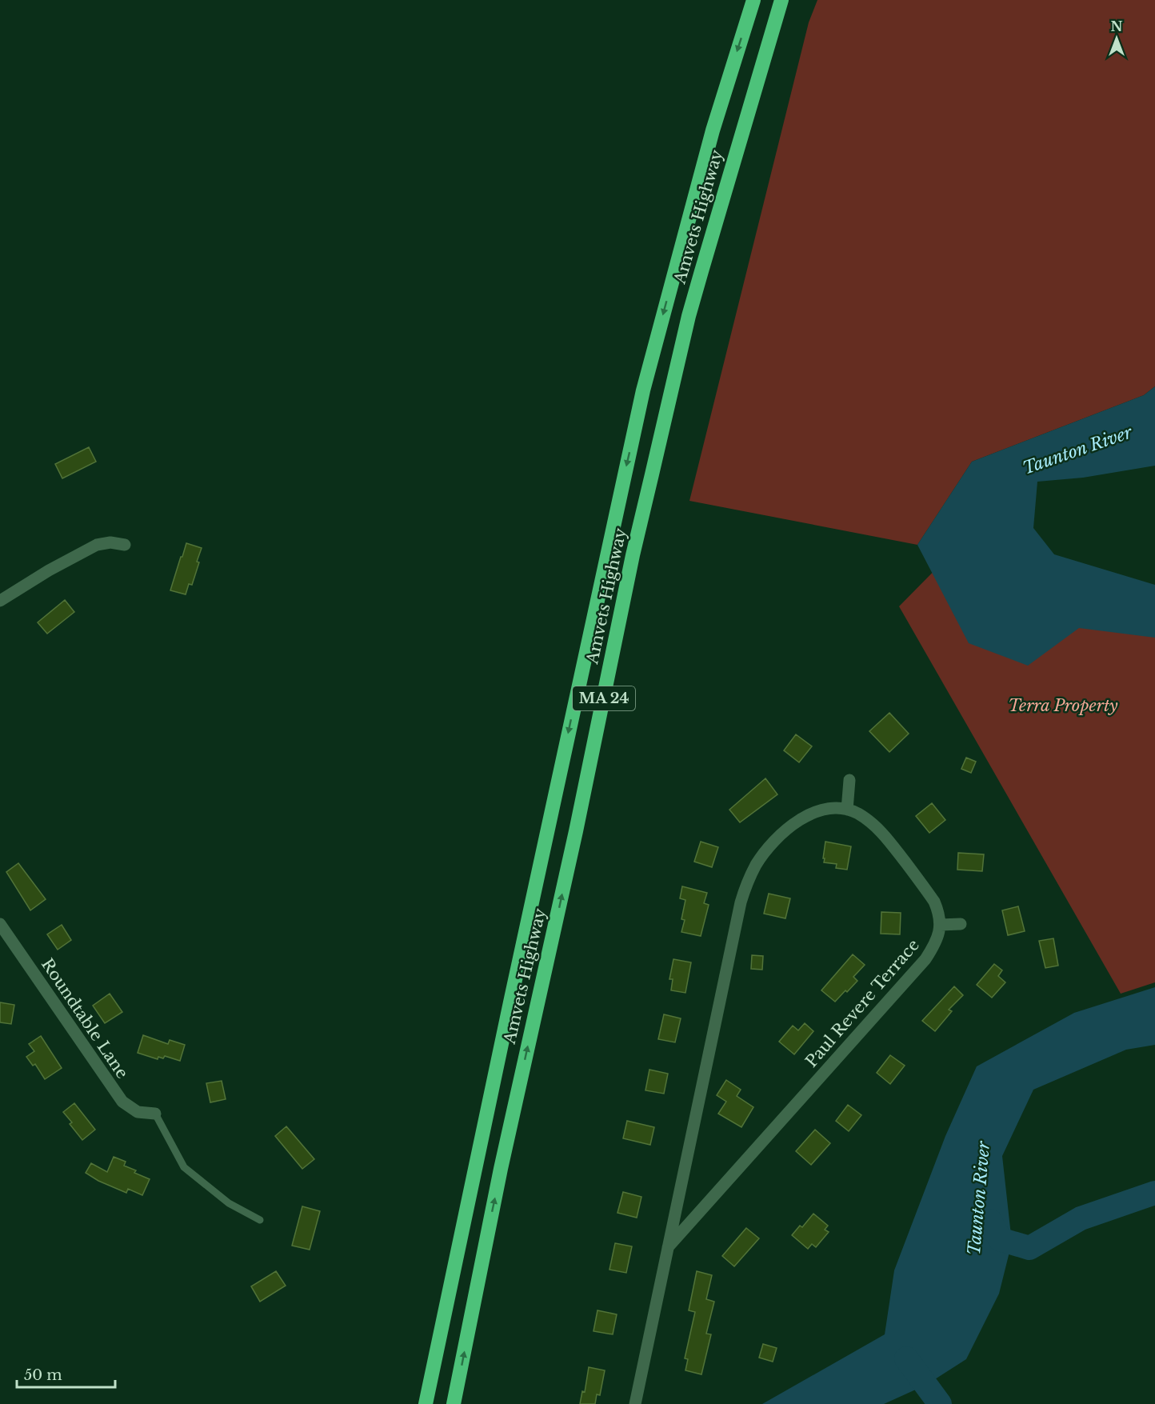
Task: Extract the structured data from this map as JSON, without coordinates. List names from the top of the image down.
{
  "streets": {
    "highway": ["Amvets Highway", "MA 24"],
    "street": ["Paul Revere Terrace", "Roundtable Lane"]
  },
  "water": ["Taunton River"],
  "parks": ["Terra Property"],
  "scale_bar": "50 m",
  "north": "top"
}
